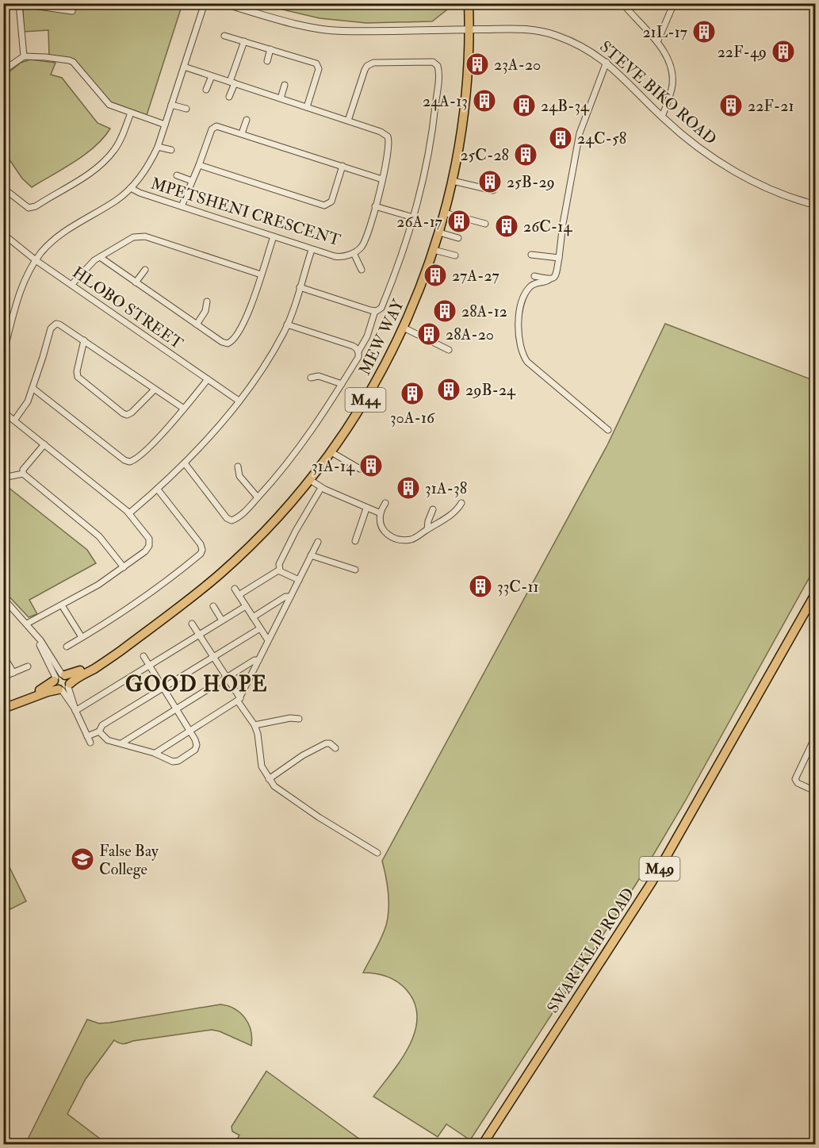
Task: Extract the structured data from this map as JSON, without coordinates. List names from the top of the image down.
{
  "streets": {
    "main road": [
      "MEW WAY",
      "M44",
      "M49",
      "SWARTKLIP ROAD"
    ],
    "street": ["STEVE BIKO ROAD", "MPETSHENI CRESCENT", "HLOBO STREET"]
  },
  "crossings": [
    ["STEVE BIKO ROAD", "MEW WAY"]
  ],
  "districts": ["GOOD HOPE"],
  "places": {
    "building": [
      "21L-17",
      "22F-49",
      "23A-20",
      "24A-13",
      "24B-34",
      "22F-21",
      "24C-58",
      "25C-28",
      "25B-29",
      "26A-17",
      "26C-14",
      "27A-27",
      "28A-12",
      "28A-20",
      "29B-24",
      "30A-16",
      "31A-14",
      "31A-38",
      "33C-11"
    ],
    "school or university": ["False Bay College"]
  }
}
